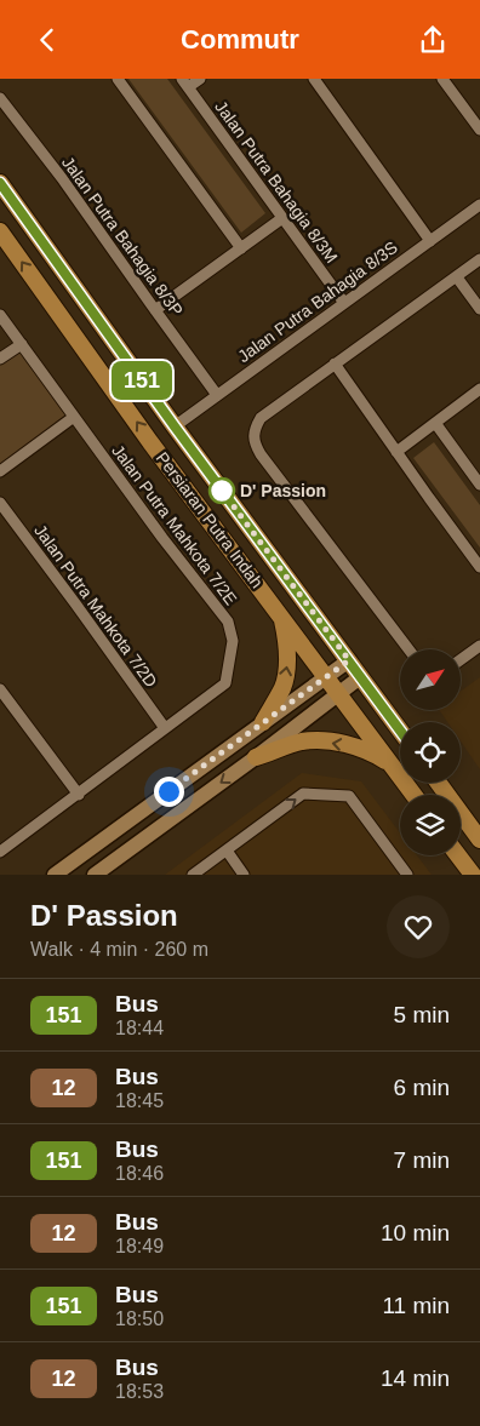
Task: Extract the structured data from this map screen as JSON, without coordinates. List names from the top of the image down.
{
  "streets": {
    "main road": ["Persiaran Putra Indah"],
    "street": [
      "Jalan Putra Bahagia 8/3M",
      "Jalan Putra Bahagia 8/3P",
      "Jalan Putra Bahagia 8/3S",
      "Jalan Putra Mahkota 7/2E",
      "Jalan Putra Mahkota 7/2D"
    ]
  },
  "crossings": [
    ["Jalan Putra Bahagia 8/3M", "Jalan Putra Bahagia 8/3S"],
    ["Jalan Putra Bahagia 8/3P", "Jalan Putra Bahagia 8/3S"],
    ["Jalan Putra Bahagia 8/3S", "Persiaran Putra Indah"],
    ["Jalan Putra Mahkota 7/2E", "Jalan Putra Mahkota 7/2D"]
  ],
  "places": ["D' Passion"],
  "lines": ["bus line 151"],
  "north": "top right",
  "page": {
    "header": "Commutr",
    "on_map": "151",
    "heading": ["D' Passion", "Walk · 4 min · 260 m"],
    "list": [
      {
        "mark": "151",
        "name": "Bus",
        "note": "18:44",
        "value": "5 min"
      },
      {
        "mark": "12",
        "name": "Bus",
        "note": "18:45",
        "value": "6 min"
      },
      {
        "mark": "151",
        "name": "Bus",
        "note": "18:46",
        "value": "7 min"
      },
      {
        "mark": "12",
        "name": "Bus",
        "note": "18:49",
        "value": "10 min"
      },
      {
        "mark": "151",
        "name": "Bus",
        "note": "18:50",
        "value": "11 min"
      },
      {
        "mark": "12",
        "name": "Bus",
        "note": "18:53",
        "value": "14 min"
      }
    ]
  }
}
